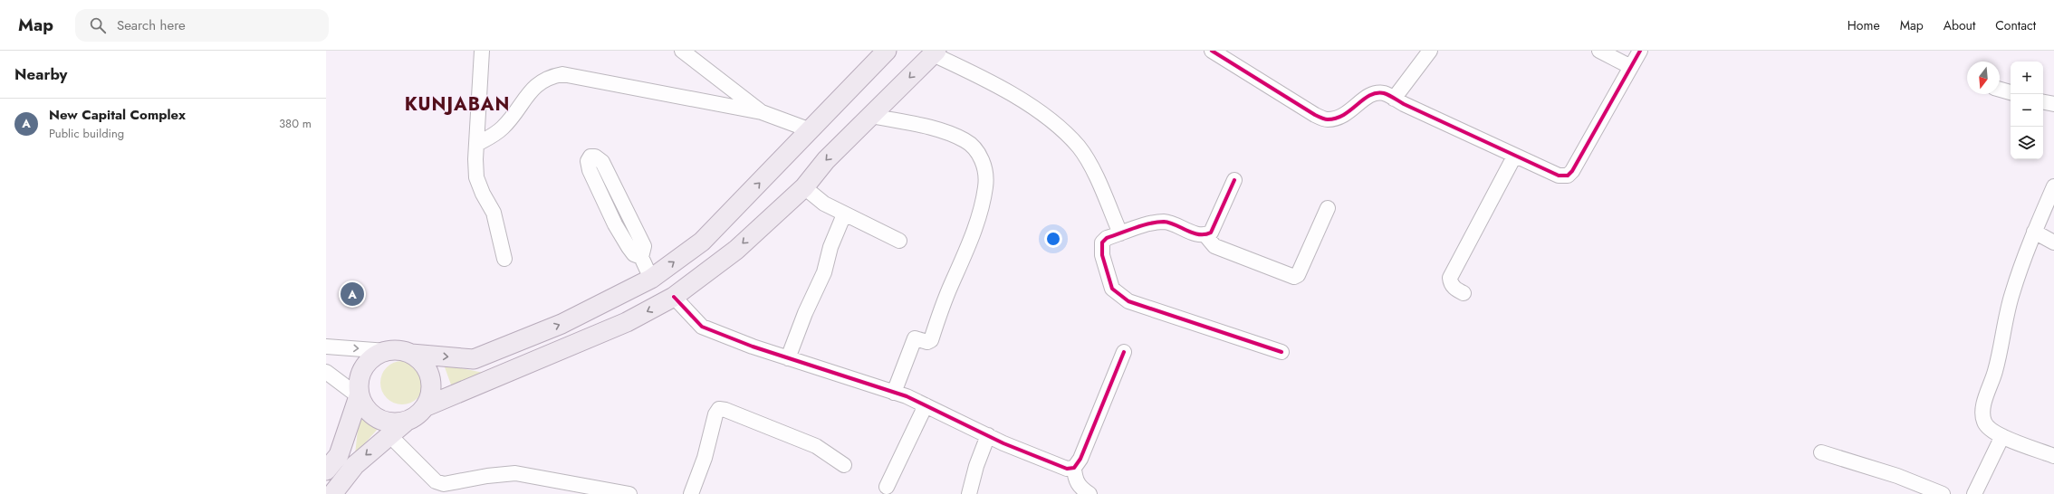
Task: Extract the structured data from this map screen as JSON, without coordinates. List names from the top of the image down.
{
  "districts": ["KUNJABAN"],
  "north": "bottom",
  "page": {
    "header": "Map",
    "search": "Search here",
    "nav": [
      "Home",
      "Map",
      "About",
      "Contact"
    ],
    "heading": "Nearby",
    "map_buttons": ["+", "−"],
    "list": [
      {
        "mark": "A",
        "name": "New Capital Complex",
        "note": "Public building",
        "value": "380 m"
      }
    ],
    "pins": "A"
  }
}
